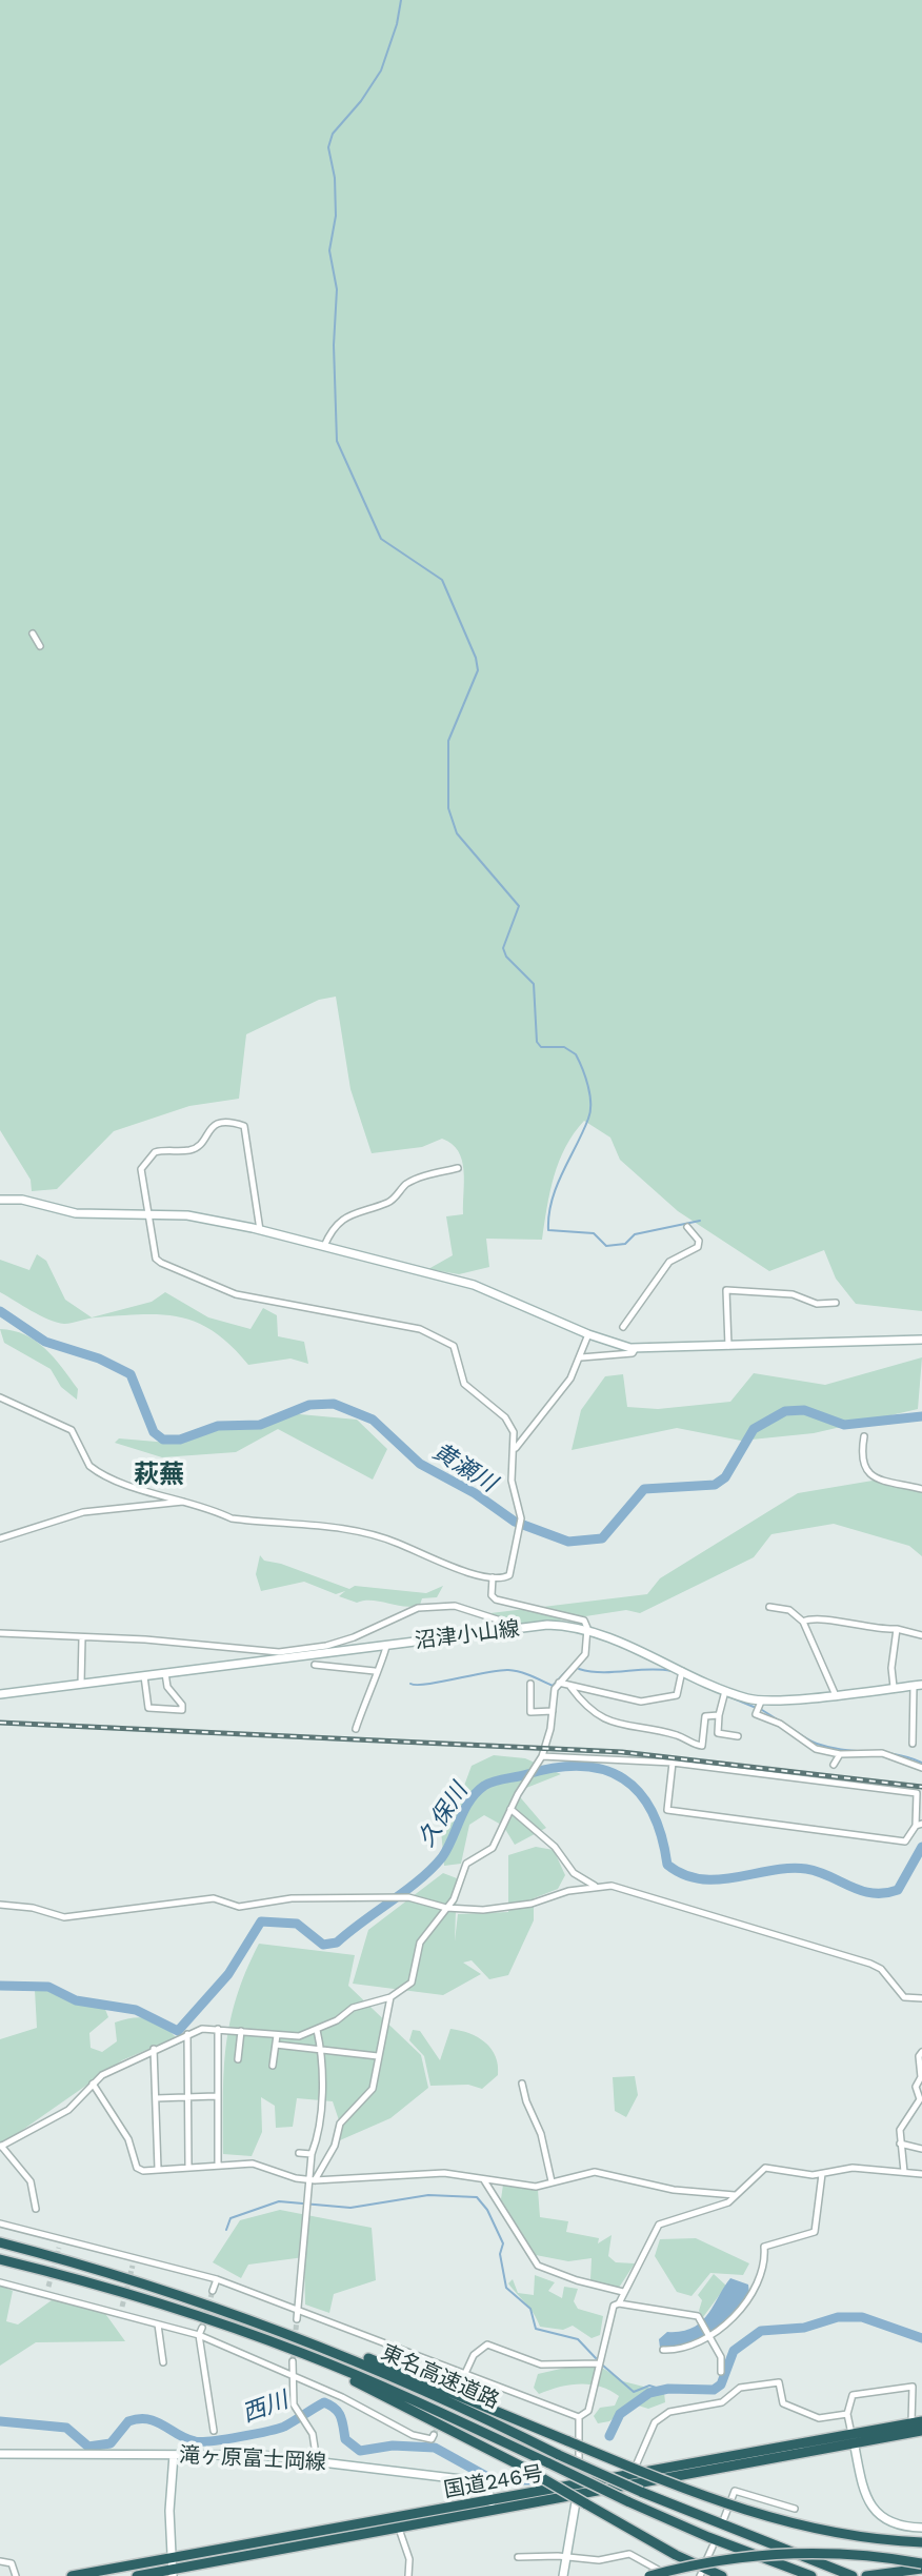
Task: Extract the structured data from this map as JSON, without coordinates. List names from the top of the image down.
{
  "streets": {
    "highway": ["東名高速道路", "国道246号"],
    "main road": ["沼津小山線", "滝ヶ原富士岡線"]
  },
  "crossings": [
    ["滝ヶ原富士岡線", "国道246号"]
  ],
  "districts": ["萩蕪"],
  "water": ["黄瀬川", "久保川", "西川"]
}
